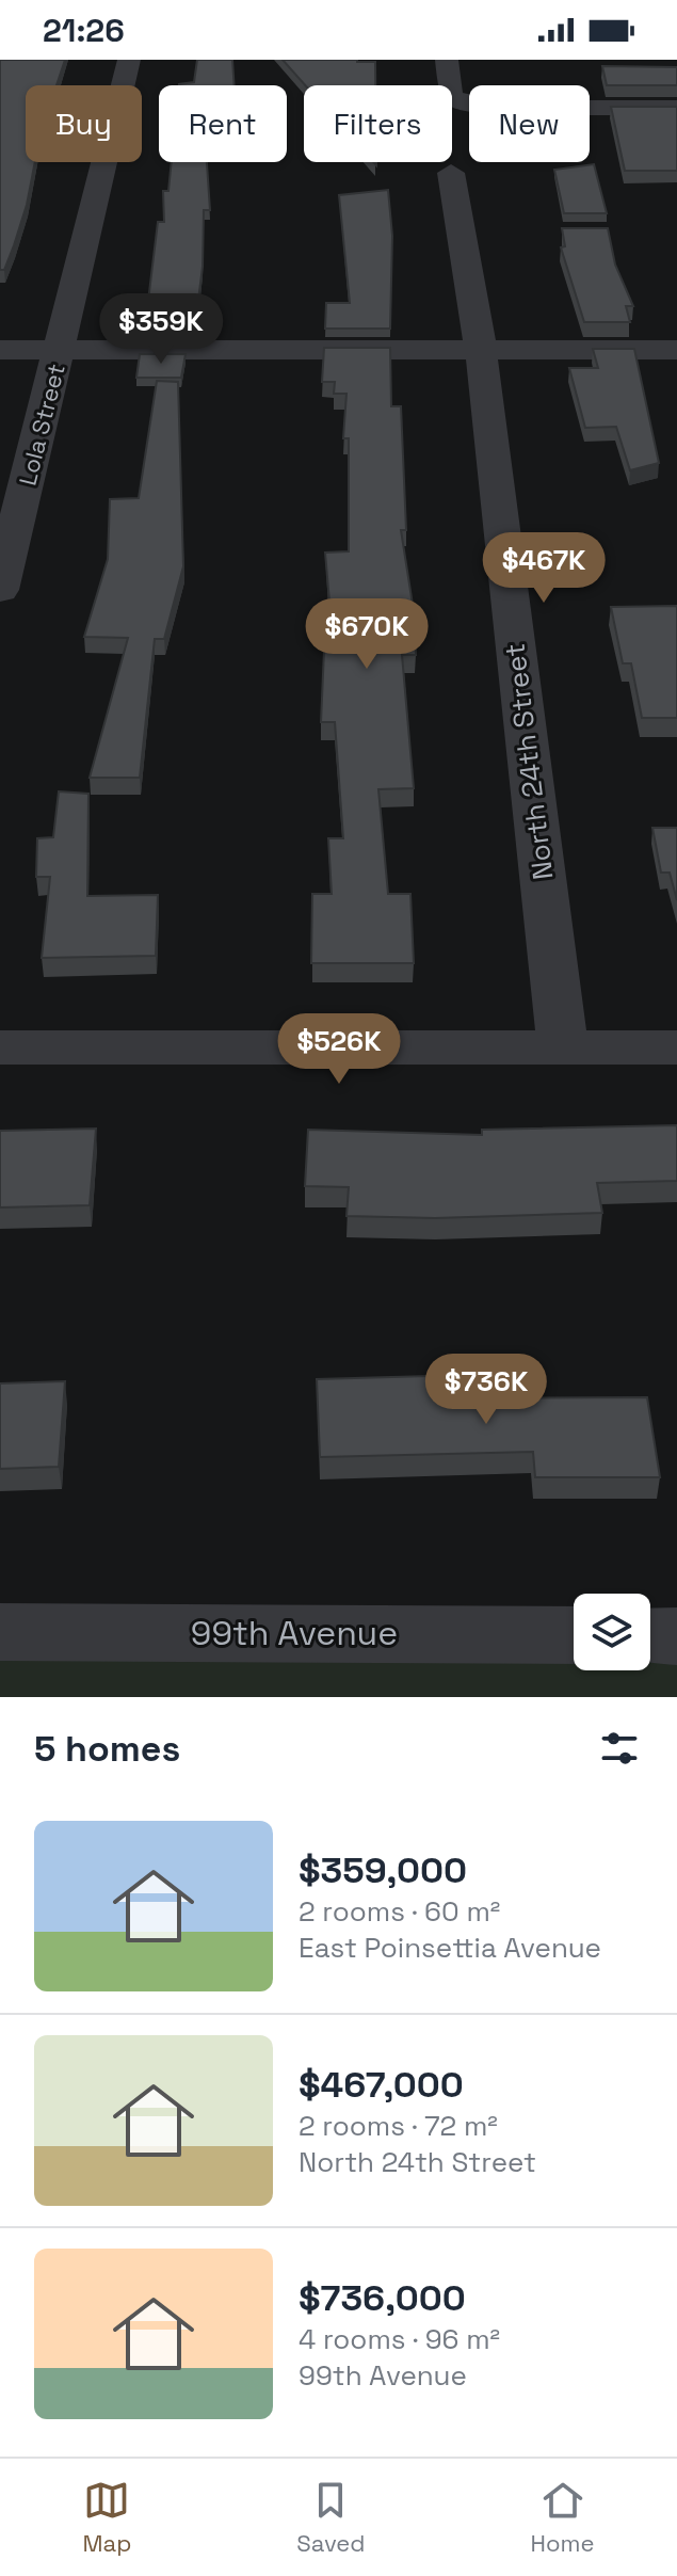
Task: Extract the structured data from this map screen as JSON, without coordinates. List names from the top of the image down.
{
  "streets": {
    "street": ["Lola Street", "North 24th Street", "99th Avenue"]
  },
  "page": {
    "status": "21:26",
    "chip": [
      "Buy",
      "Rent",
      "Filters",
      "New"
    ],
    "price": [
      "$359K",
      "$467K",
      "$670K",
      "$526K",
      "$736K"
    ],
    "heading": "5 homes",
    "list": [
      {
        "name": "$359,000",
        "note": "2 rooms · 60 m² · East Poinsettia Avenue"
      },
      {
        "name": "$467,000",
        "note": "2 rooms · 72 m² · North 24th Street"
      },
      {
        "name": "$736,000",
        "note": "4 rooms · 96 m² · 99th Avenue"
      }
    ],
    "tabs": ["Map", "Saved", "Home"]
  }
}
